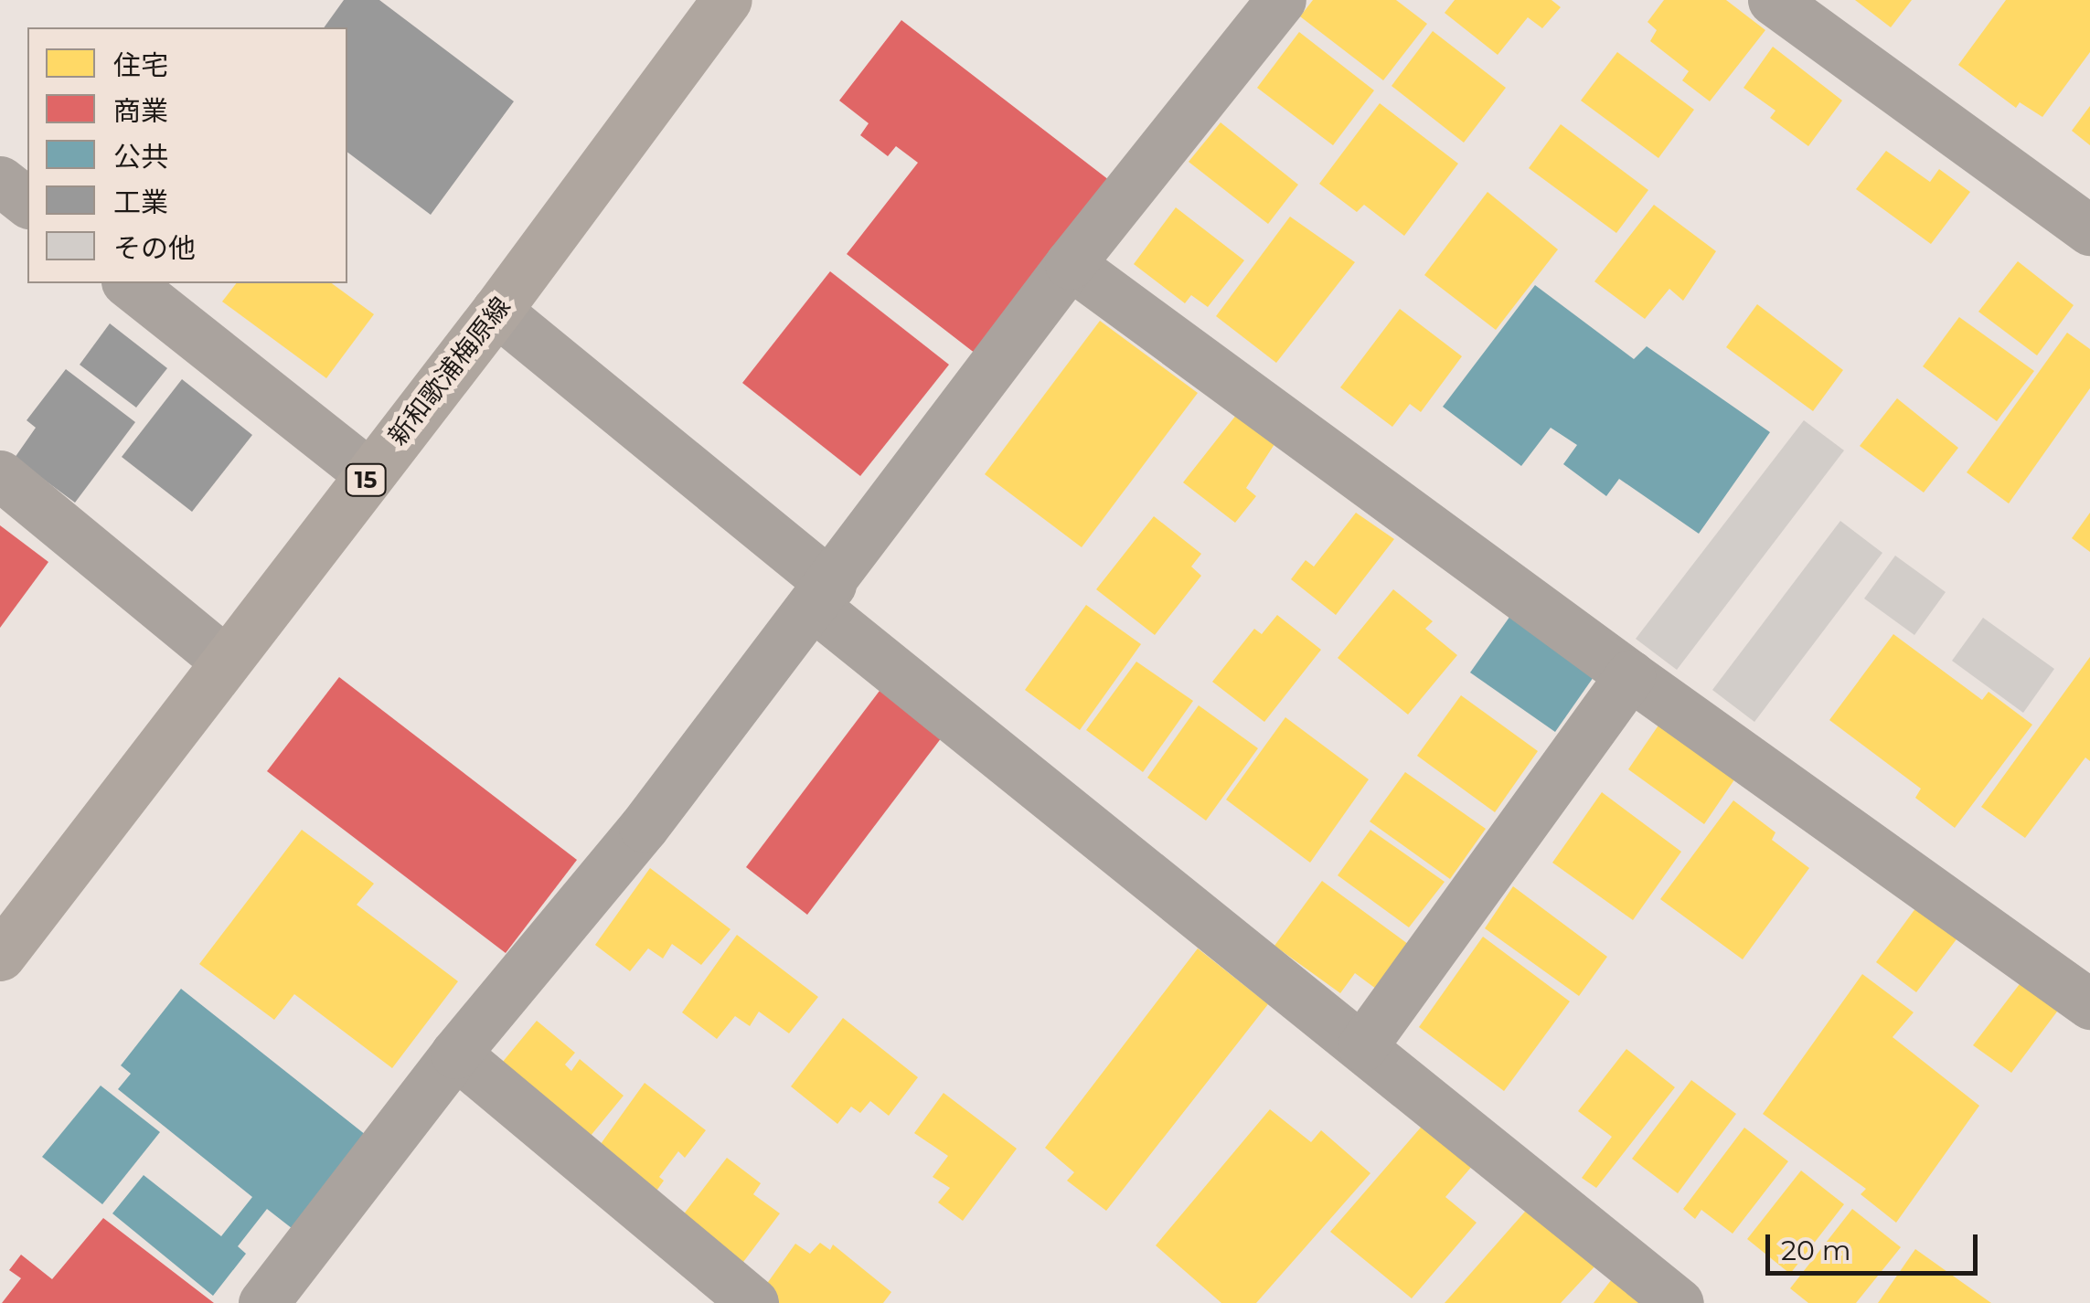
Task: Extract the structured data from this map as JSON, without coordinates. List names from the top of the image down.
{
  "streets": {
    "main road": ["新和歌浦梅原線", "15"]
  },
  "legend": [
    "住宅",
    "商業",
    "公共",
    "工業",
    "その他"
  ],
  "scale_bar": "20 m"
}
